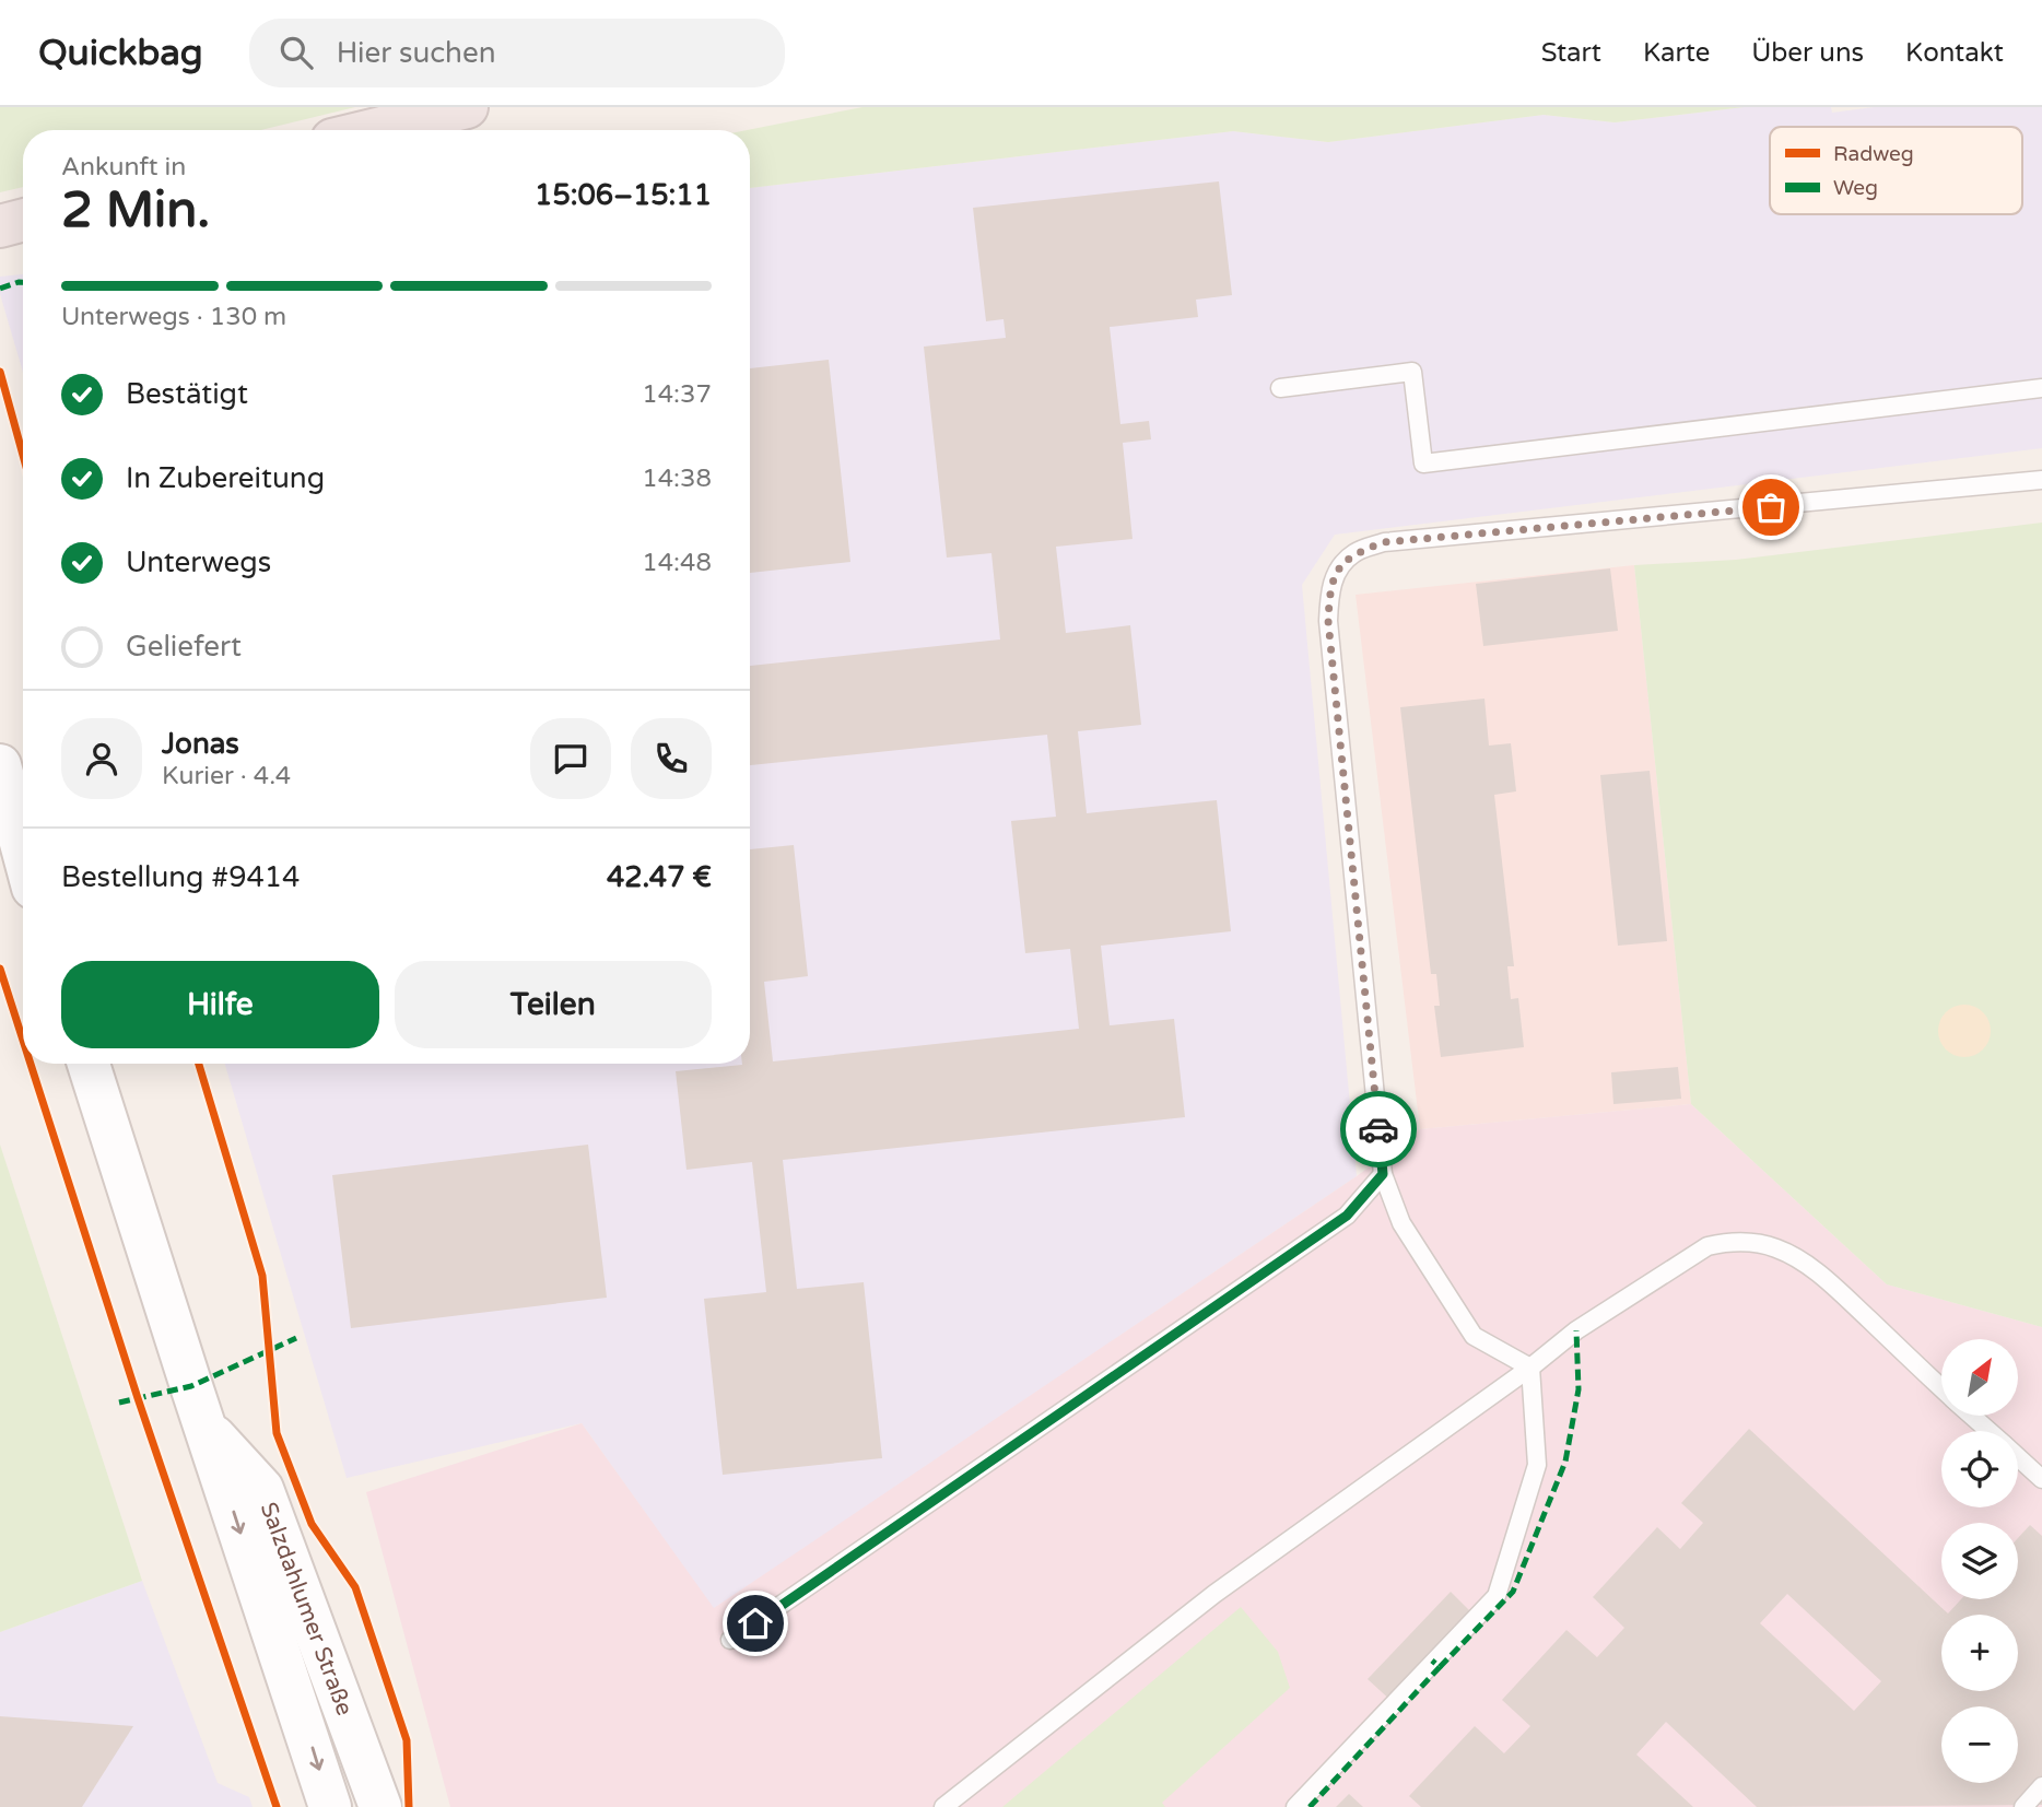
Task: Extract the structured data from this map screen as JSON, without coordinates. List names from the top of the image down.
{
  "streets": {
    "main road": ["Salzdahlumer Straße"]
  },
  "legend": ["Radweg", "Weg"],
  "north": "top right",
  "page": {
    "header": "Quickbag",
    "search": "Hier suchen",
    "nav": [
      "Start",
      "Karte",
      "Über uns",
      "Kontakt"
    ],
    "heading": ["2 Min.", "Ankunft in", "15:06–15:11"],
    "panel": [
      "Jonas",
      "Kurier · 4.4",
      "Bestellung #9414",
      "42.47 €"
    ],
    "bar": "Unterwegs · 130 m",
    "list": [
      ["Bestätigt", "14:37"],
      ["In Zubereitung", "14:38"],
      ["Unterwegs", "14:48"],
      "Geliefert"
    ],
    "buttons": ["Hilfe", "Teilen"],
    "map_buttons": ["+", "−"]
  }
}
